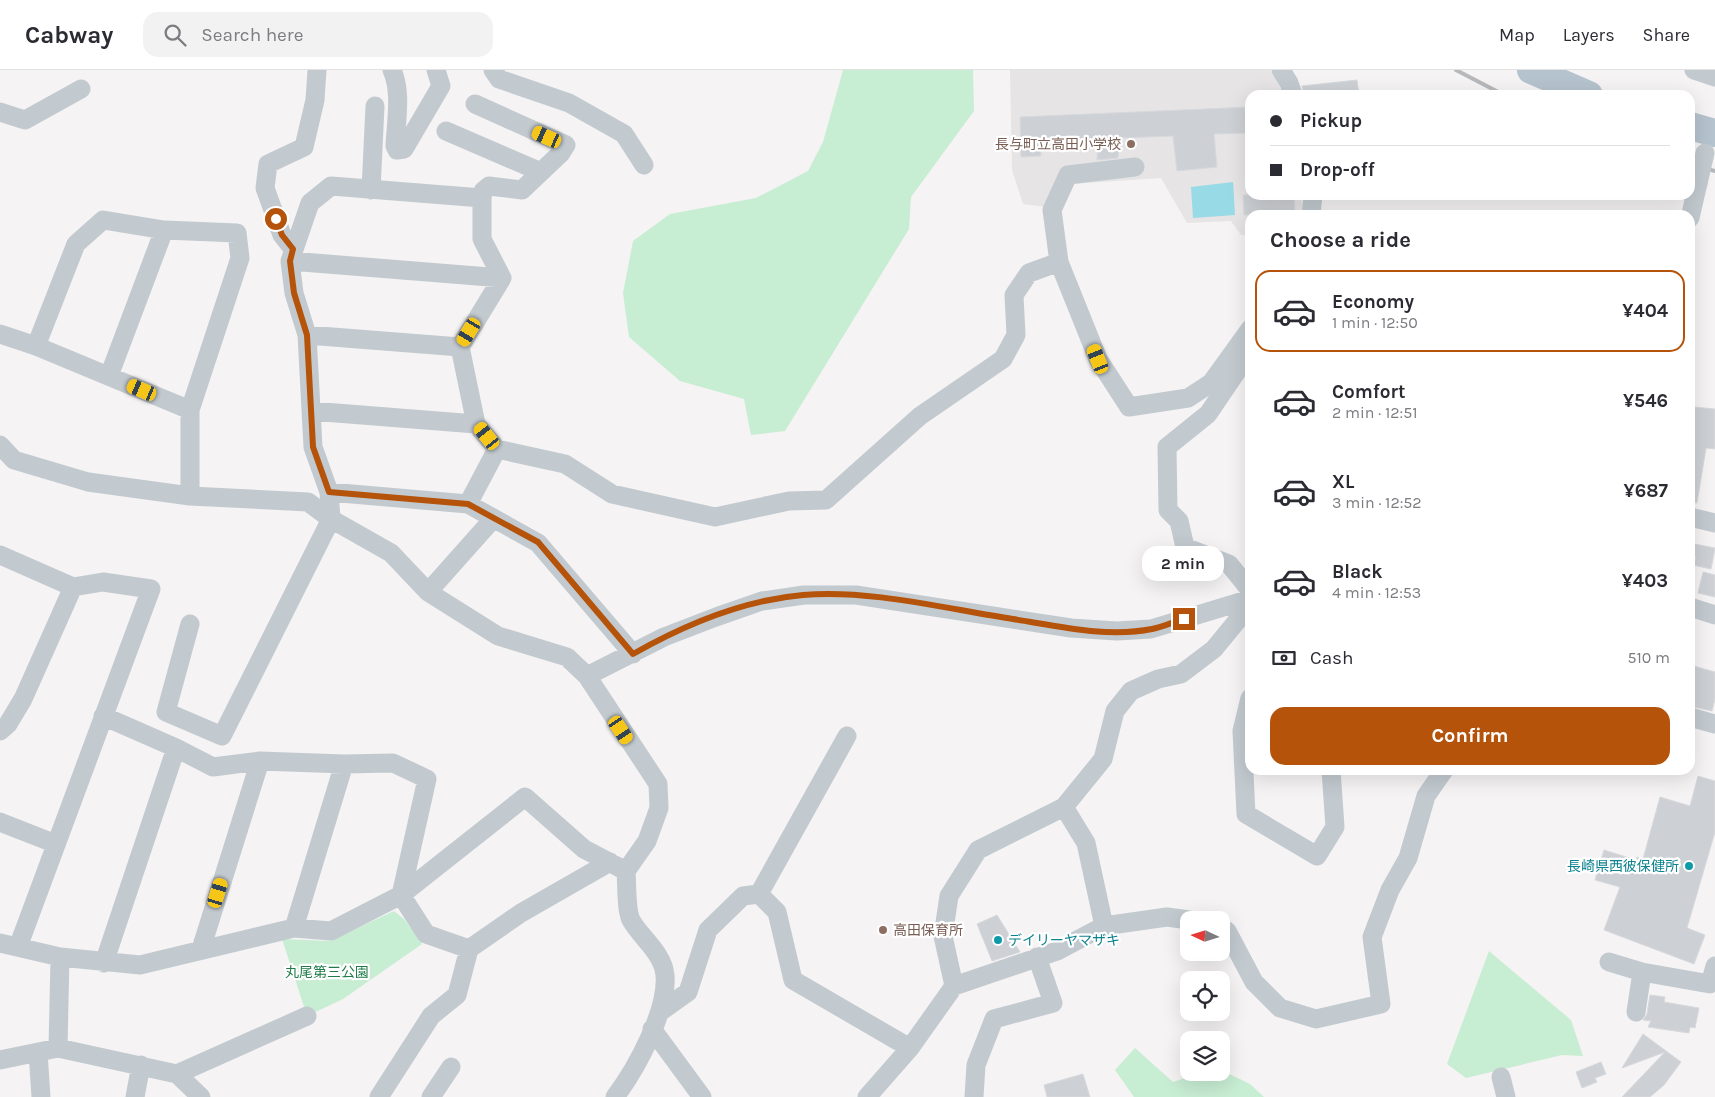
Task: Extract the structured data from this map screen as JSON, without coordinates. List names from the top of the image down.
{
  "parks": ["丸尾第三公園"],
  "places": [
    "長与町立高田小学校",
    "長崎県西彼保健所",
    "高田保育所",
    "デイリーヤマザキ"
  ],
  "north": "left",
  "page": {
    "header": "Cabway",
    "search": "Search here",
    "nav": ["Map", "Layers", "Share"],
    "banner": ["Pickup", "Drop-off"],
    "heading": "Choose a ride",
    "list": [
      {
        "name": "Economy",
        "note": "1 min · 12:50",
        "value": "¥404"
      },
      {
        "name": "Comfort",
        "note": "2 min · 12:51",
        "value": "¥546"
      },
      {
        "name": "XL",
        "note": "3 min · 12:52",
        "value": "¥687"
      },
      {
        "name": "Black",
        "note": "4 min · 12:53",
        "value": "¥403"
      }
    ],
    "bubble": "2 min",
    "pay": ["Cash", "510 m"],
    "buttons": "Confirm"
  }
}
